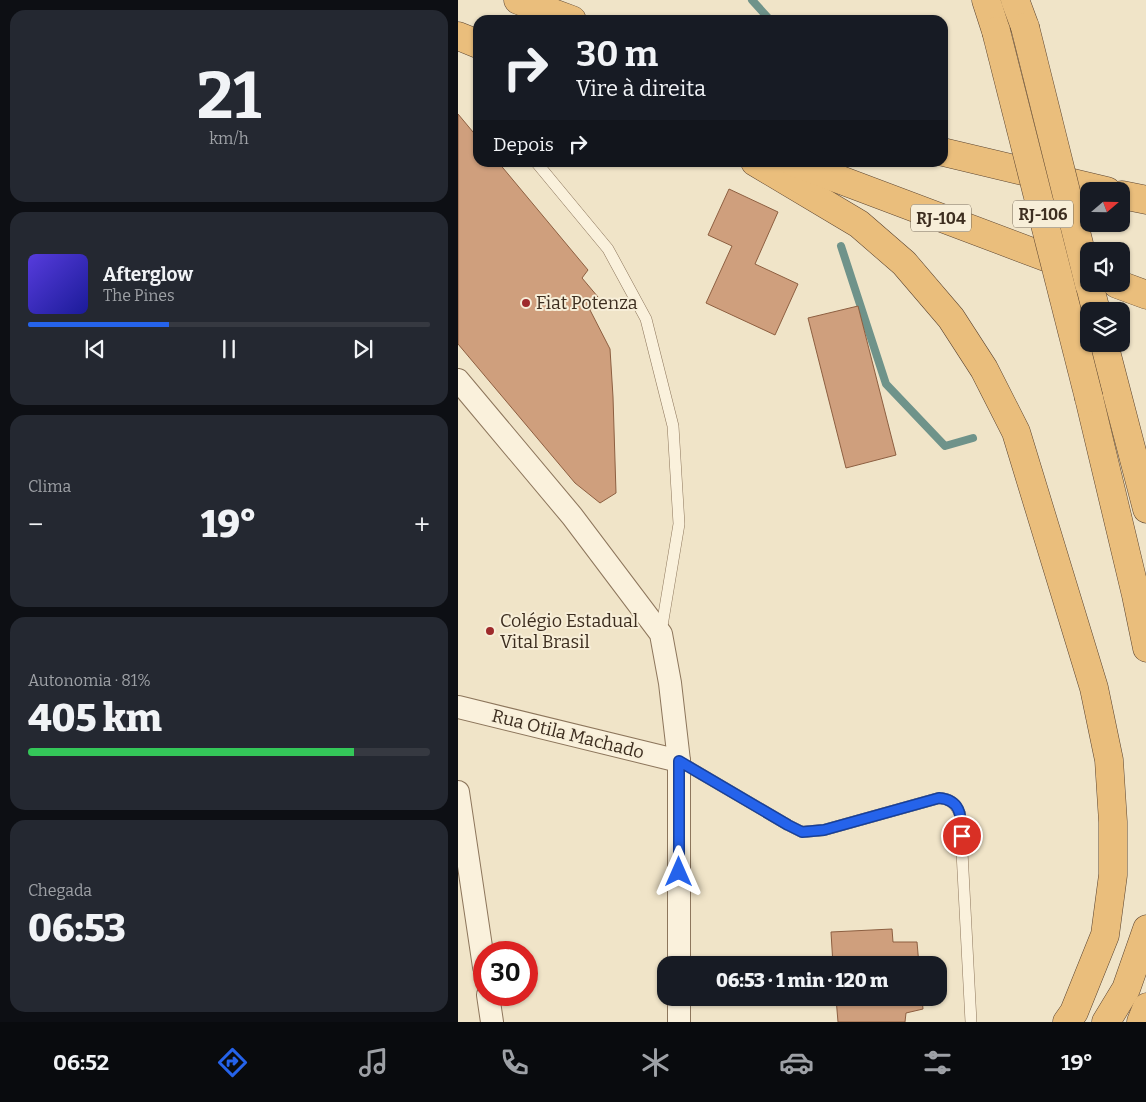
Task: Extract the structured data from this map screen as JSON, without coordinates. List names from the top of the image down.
{
  "streets": {
    "highway": ["RJ-106", "RJ-104"],
    "street": ["Rua Otila Machado"]
  },
  "places": ["Fiat Potenza", "Colégio Estadual Vital Brasil"],
  "north": "right",
  "page": {
    "tile": [
      ["21", "km/h"],
      "Clima",
      ["Autonomia · 81%", "405 km"],
      ["Chegada", "06:53"]
    ],
    "turn": ["30 m", "Vire à direita"],
    "then": "Depois",
    "song": ["Afterglow", "The Pines"],
    "heat": ["−", "19°", "+"],
    "limit": "30",
    "trip": "06:53 · 1 min · 120 m",
    "tabs": ["06:52", "19°"]
  }
}
